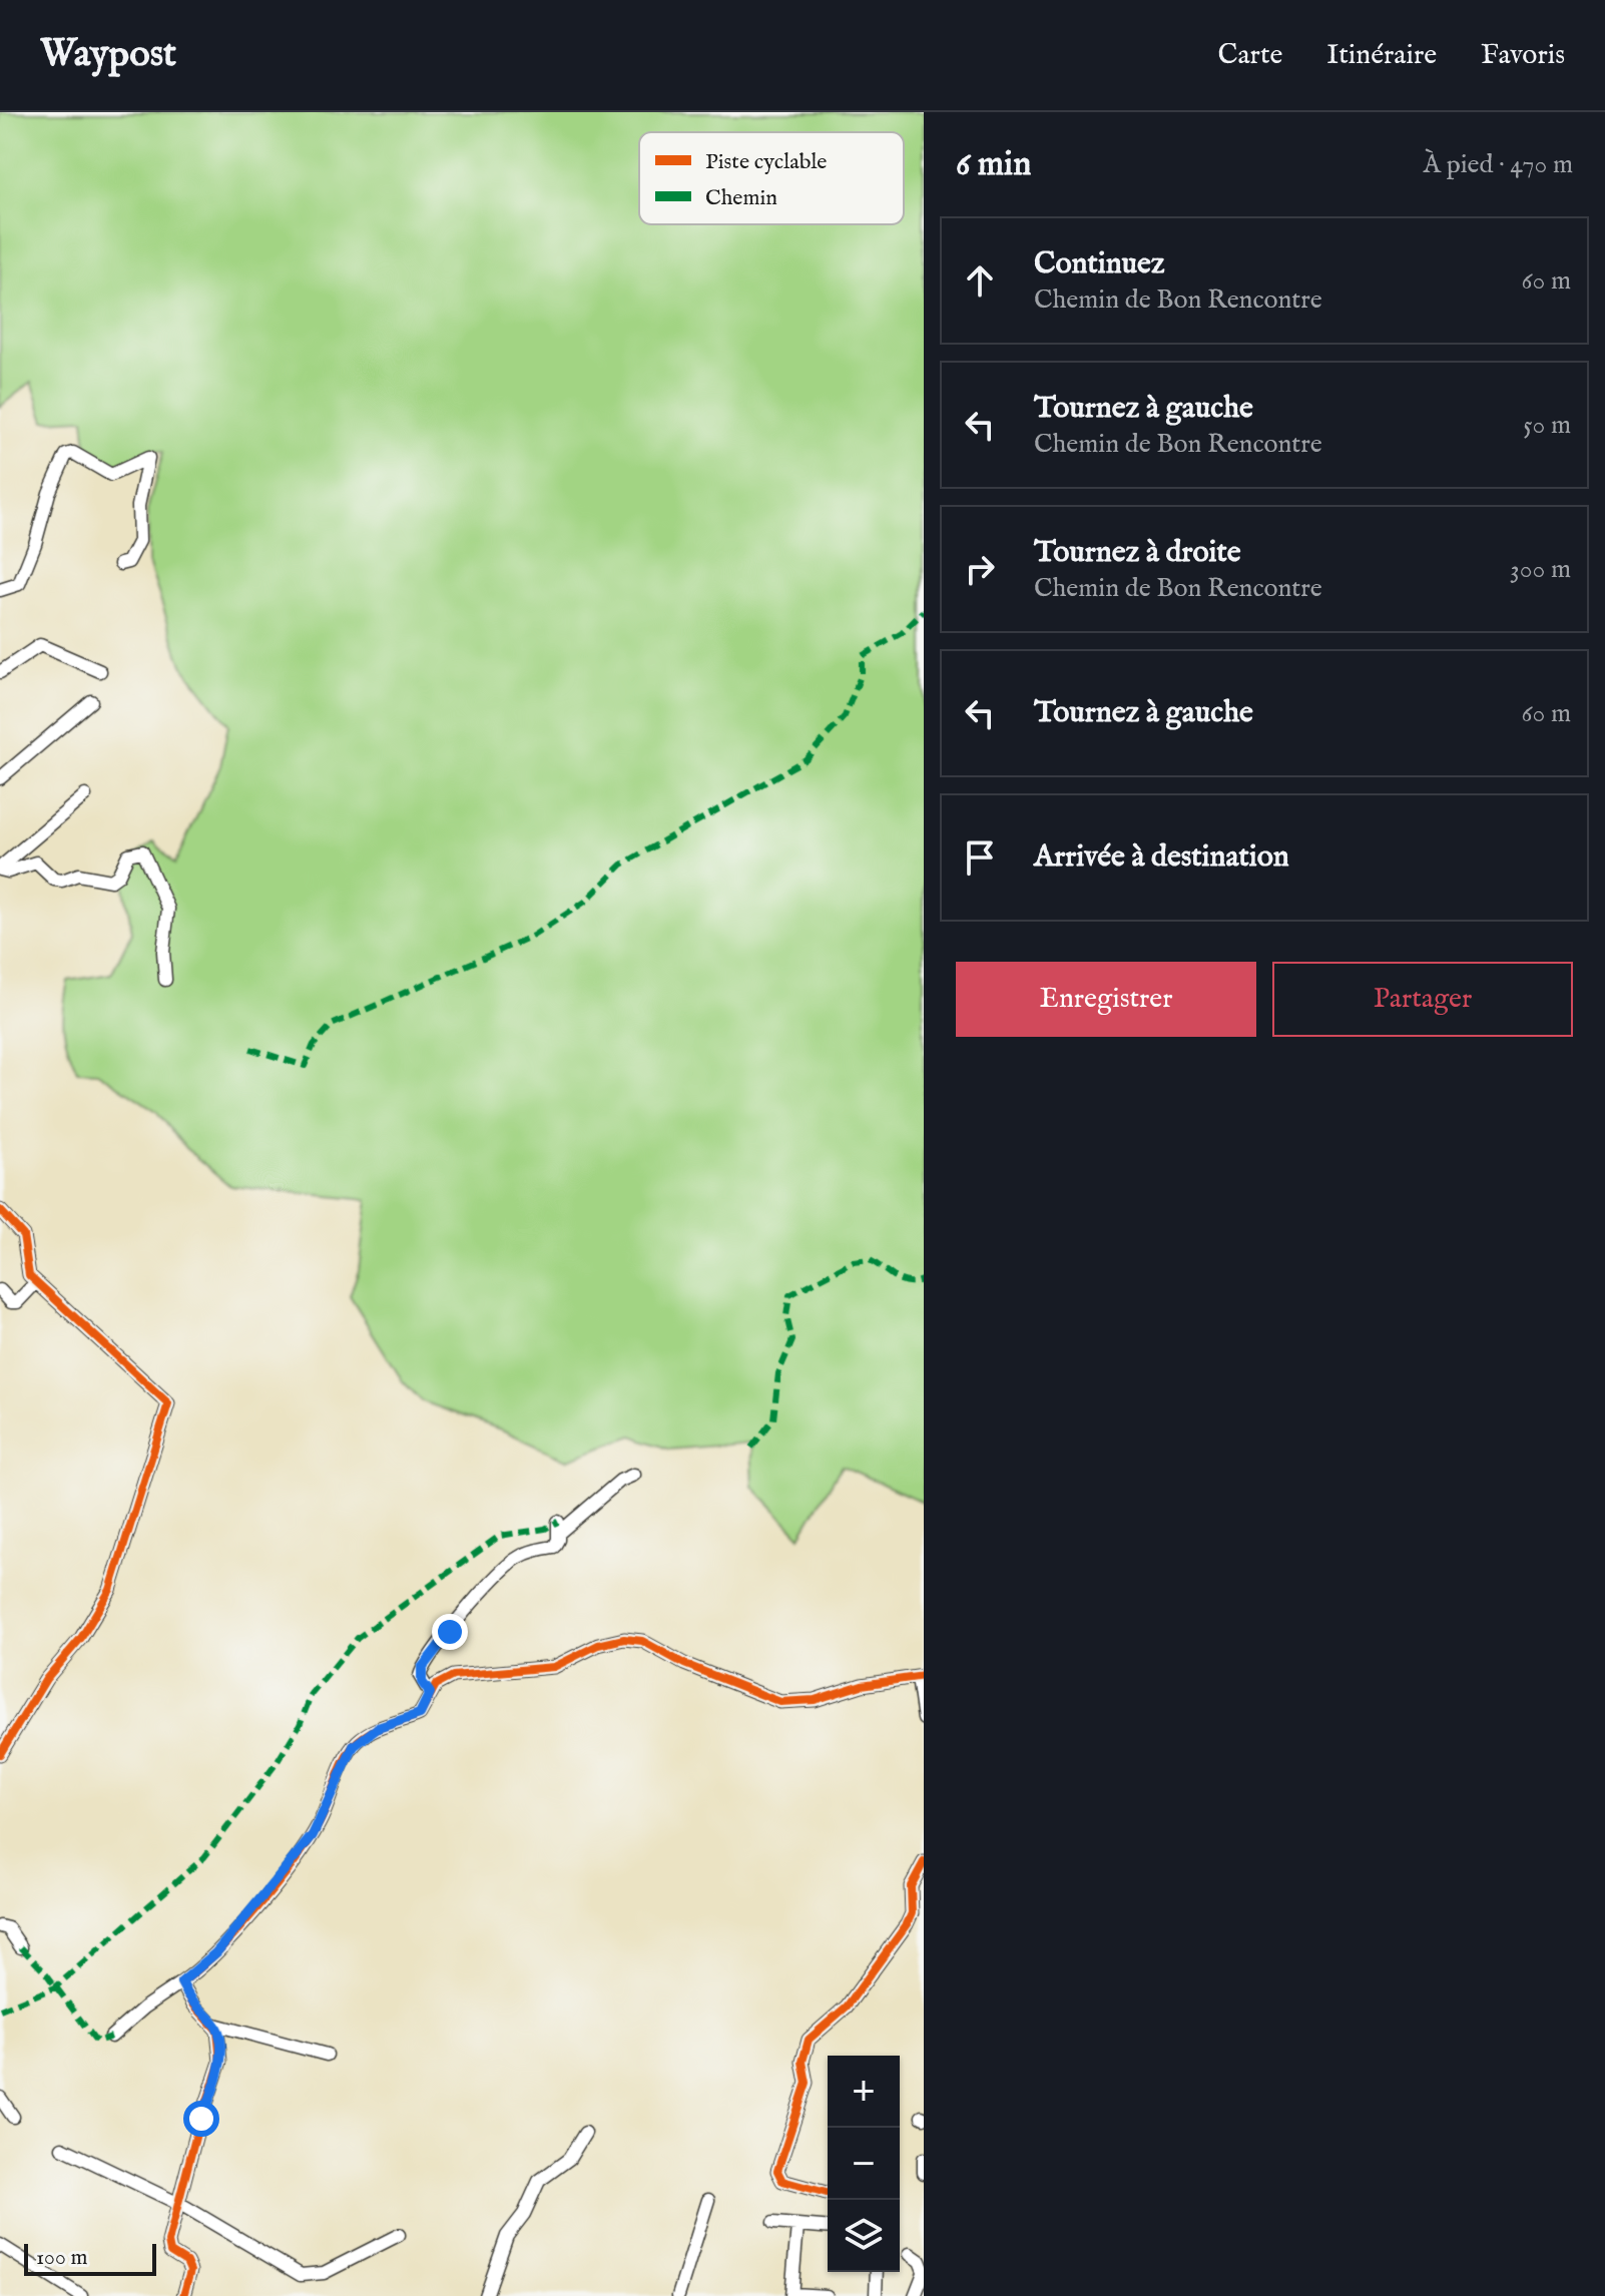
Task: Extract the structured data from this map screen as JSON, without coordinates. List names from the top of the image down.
{
  "legend": ["Piste cyclable", "Chemin"],
  "scale_bar": "100 m",
  "page": {
    "header": "Waypost",
    "nav": ["Carte", "Itinéraire", "Favoris"],
    "heading": ["6 min", "À pied · 470 m"],
    "list": [
      ["Continuez", "Chemin de Bon Rencontre", "60 m"],
      ["Tournez à gauche", "Chemin de Bon Rencontre", "50 m"],
      ["Tournez à droite", "Chemin de Bon Rencontre", "300 m"],
      ["Tournez à gauche", "60 m"],
      "Arrivée à destination"
    ],
    "buttons": ["Enregistrer", "Partager"],
    "map_buttons": ["+", "−"],
    "scale": "100 m"
  }
}
